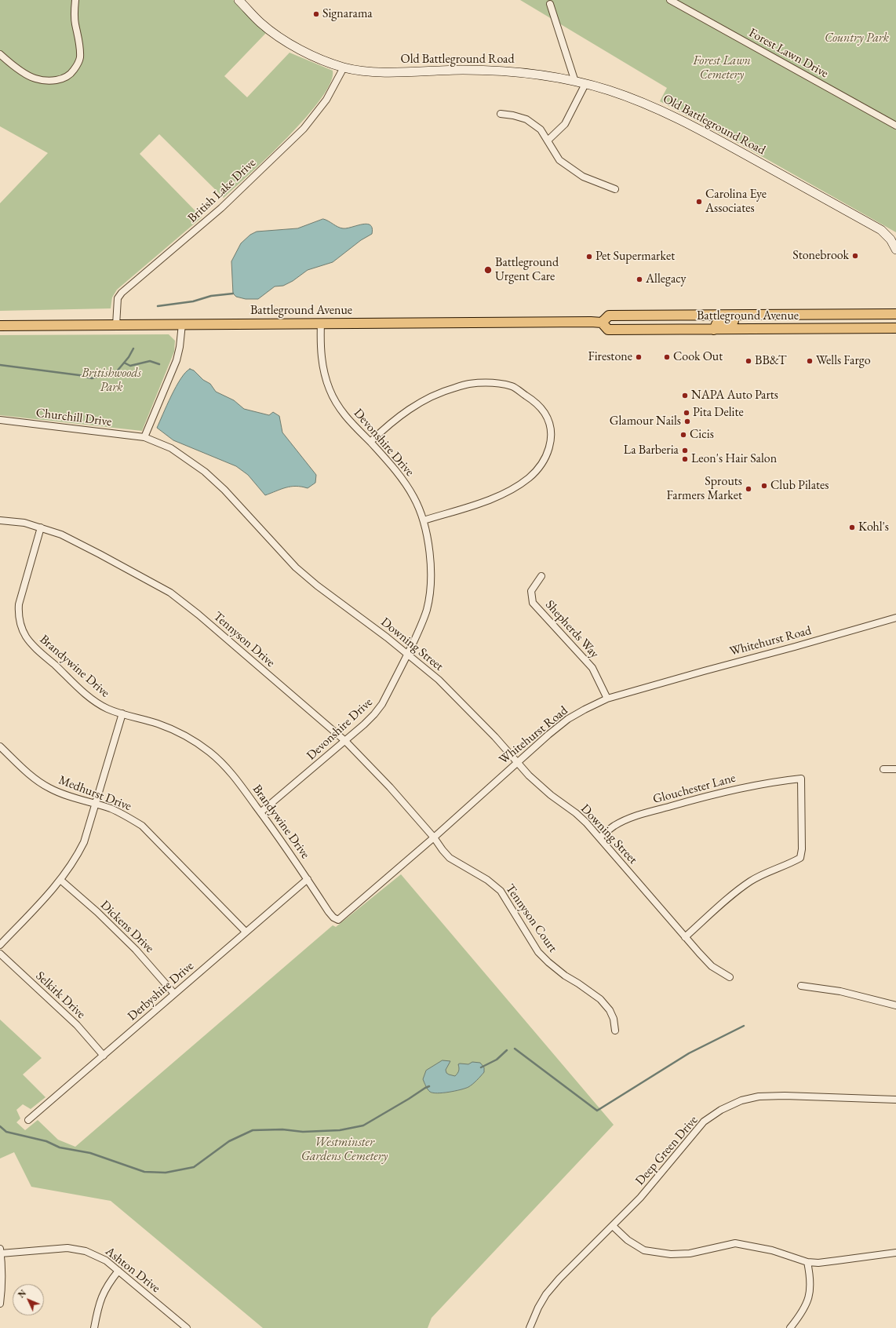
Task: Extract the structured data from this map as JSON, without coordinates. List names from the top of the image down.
{
  "streets": {
    "main road": ["Battleground Avenue"],
    "street": [
      "Forest Lawn Drive",
      "Old Battleground Road",
      "British Lake Drive",
      "Churchill Drive",
      "Devonshire Drive",
      "Shepherds Way",
      "Tennyson Drive",
      "Whitehurst Road",
      "Downing Street",
      "Brandywine Drive",
      "Glouchester Lane",
      "Medhurst Drive",
      "Tennyson Court",
      "Dickens Drive",
      "Derbyshire Drive",
      "Selkirk Drive",
      "Deep Green Drive",
      "Ashton Drive"
    ]
  },
  "crossings": [
    ["Old Battleground Road", "British Lake Drive"],
    ["British Lake Drive", "Battleground Avenue"],
    ["Battleground Avenue", "Devonshire Drive"],
    ["Churchill Drive", "Downing Street"],
    ["Devonshire Drive", "Tennyson Drive"],
    ["Devonshire Drive", "Downing Street"],
    ["Devonshire Drive", "Brandywine Drive"],
    ["Shepherds Way", "Whitehurst Road"],
    ["Tennyson Drive", "Whitehurst Road"],
    ["Tennyson Drive", "Brandywine Drive"],
    ["Tennyson Drive", "Tennyson Court"],
    ["Whitehurst Road", "Downing Street"],
    ["Whitehurst Road", "Brandywine Drive"],
    ["Whitehurst Road", "Tennyson Court"],
    ["Downing Street", "Glouchester Lane"],
    ["Brandywine Drive", "Derbyshire Drive"],
    ["Medhurst Drive", "Derbyshire Drive"],
    ["Dickens Drive", "Derbyshire Drive"],
    ["Derbyshire Drive", "Selkirk Drive"]
  ],
  "parks": [
    "Country Park",
    "Forest Lawn Cemetery",
    "Britishwoods Park",
    "Westminster Gardens Cemetery"
  ],
  "places": [
    "Signarama",
    "Carolina Eye Associates",
    "Stonebrook",
    "Pet Supermarket",
    "Battleground Urgent Care",
    "Allegacy",
    "Firestone",
    "Cook Out",
    "BB&T",
    "Wells Fargo",
    "NAPA Auto Parts",
    "Pita Delite",
    "Glamour Nails",
    "Cicis",
    "La Barberia",
    "Leon's Hair Salon",
    "Club Pilates",
    "Sprouts Farmers Market",
    "Kohl's"
  ],
  "north": "top left"
}
